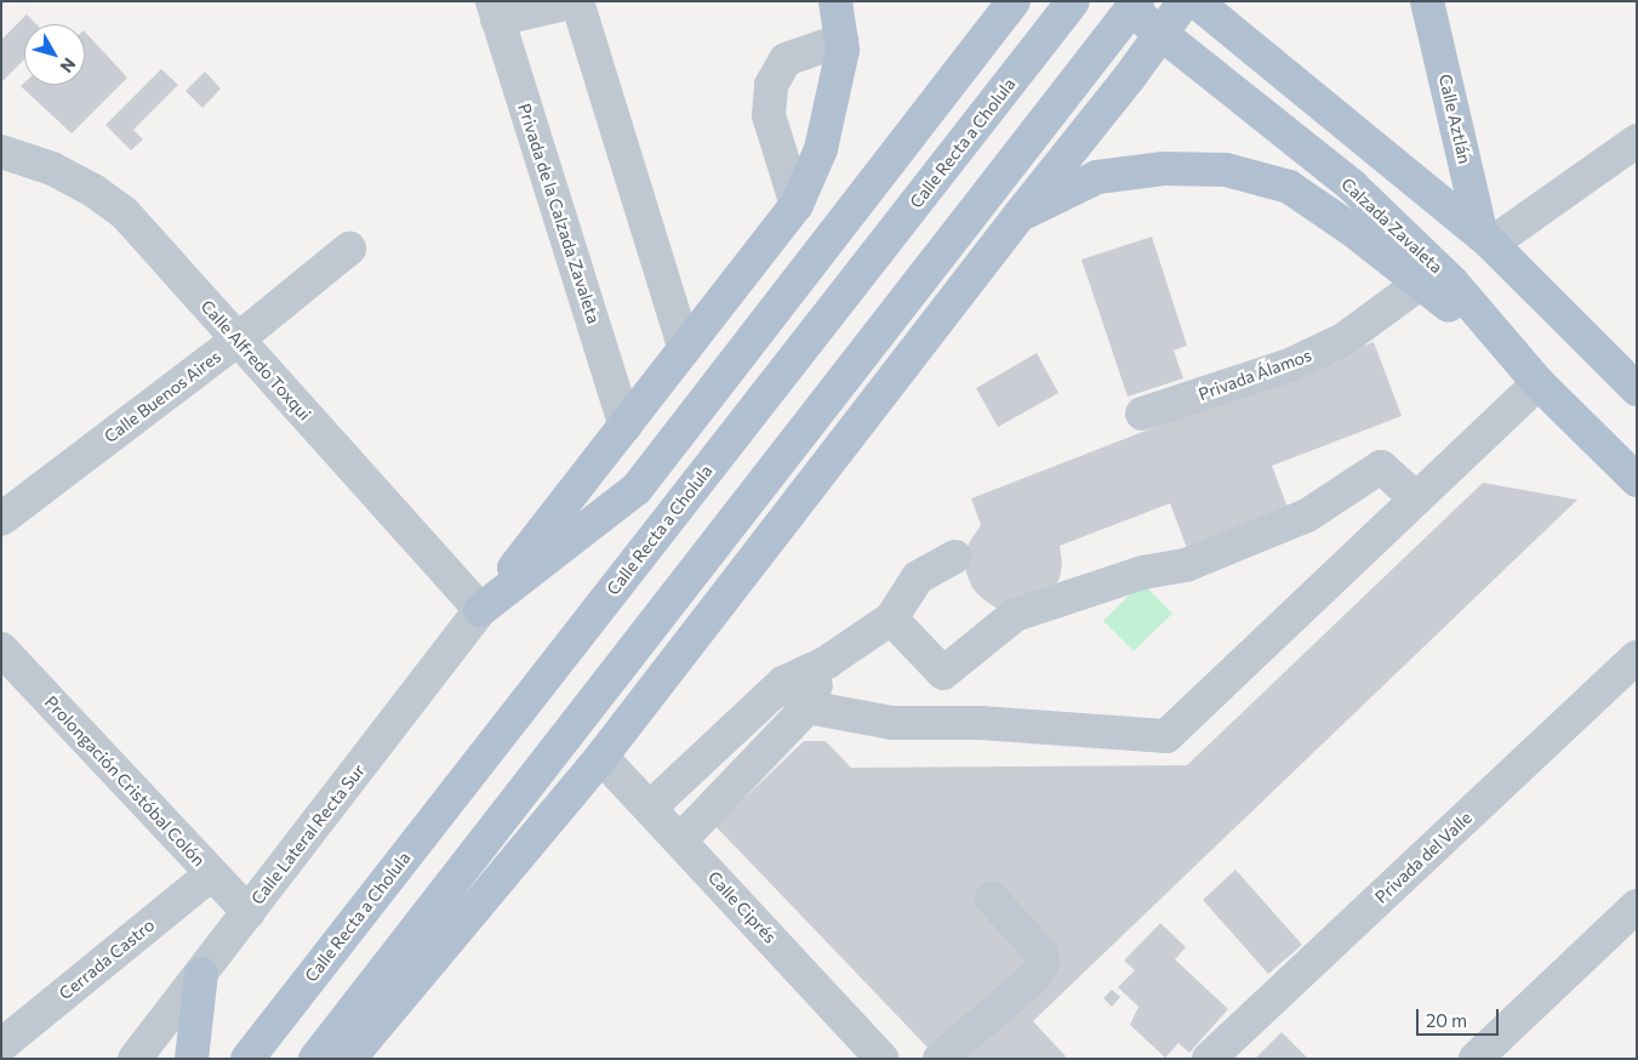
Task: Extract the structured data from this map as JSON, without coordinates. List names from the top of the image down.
{
  "streets": {
    "main road": ["Calle Aztlán", "Calle Recta a Cholula", "Calzada Zavaleta"],
    "street": [
      "Privada de la Calzada Zavaleta",
      "Calle Alfredo Toxqui",
      "Privada Álamos",
      "Calle Buenos Aires",
      "Prolongación Cristóbal Colón",
      "Calle Lateral Recta Sur",
      "Privada del Valle",
      "Calle Ciprés",
      "Cerrada Castro"
    ]
  },
  "crossings": [
    ["Calle Alfredo Toxqui", "Calle Buenos Aires"],
    ["Calle Alfredo Toxqui", "Calle Lateral Recta Sur"],
    ["Prolongación Cristóbal Colón", "Calle Lateral Recta Sur"],
    ["Prolongación Cristóbal Colón", "Cerrada Castro"]
  ],
  "scale_bar": "20 m",
  "north": "bottom right"
}
